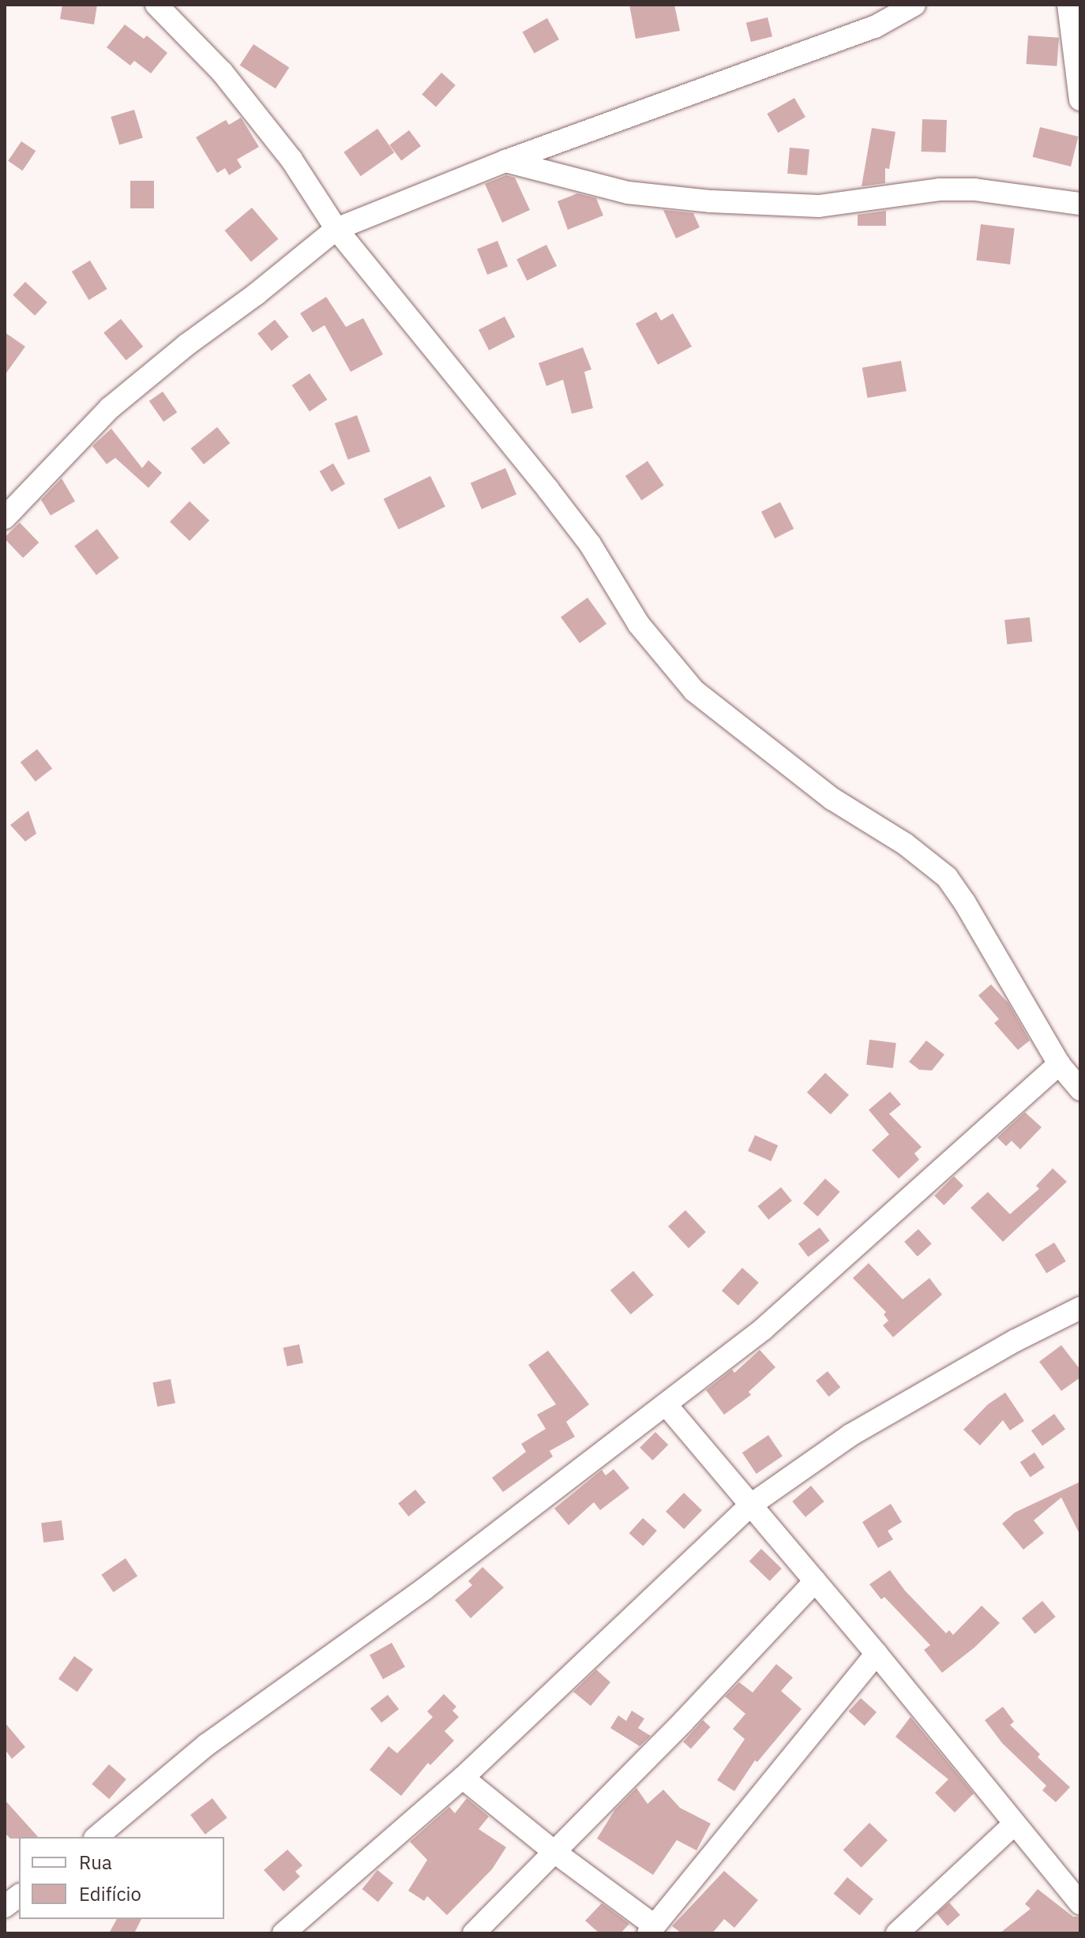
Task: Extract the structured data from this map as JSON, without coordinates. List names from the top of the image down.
{
  "legend": ["Rua", "Edifício"]
}
